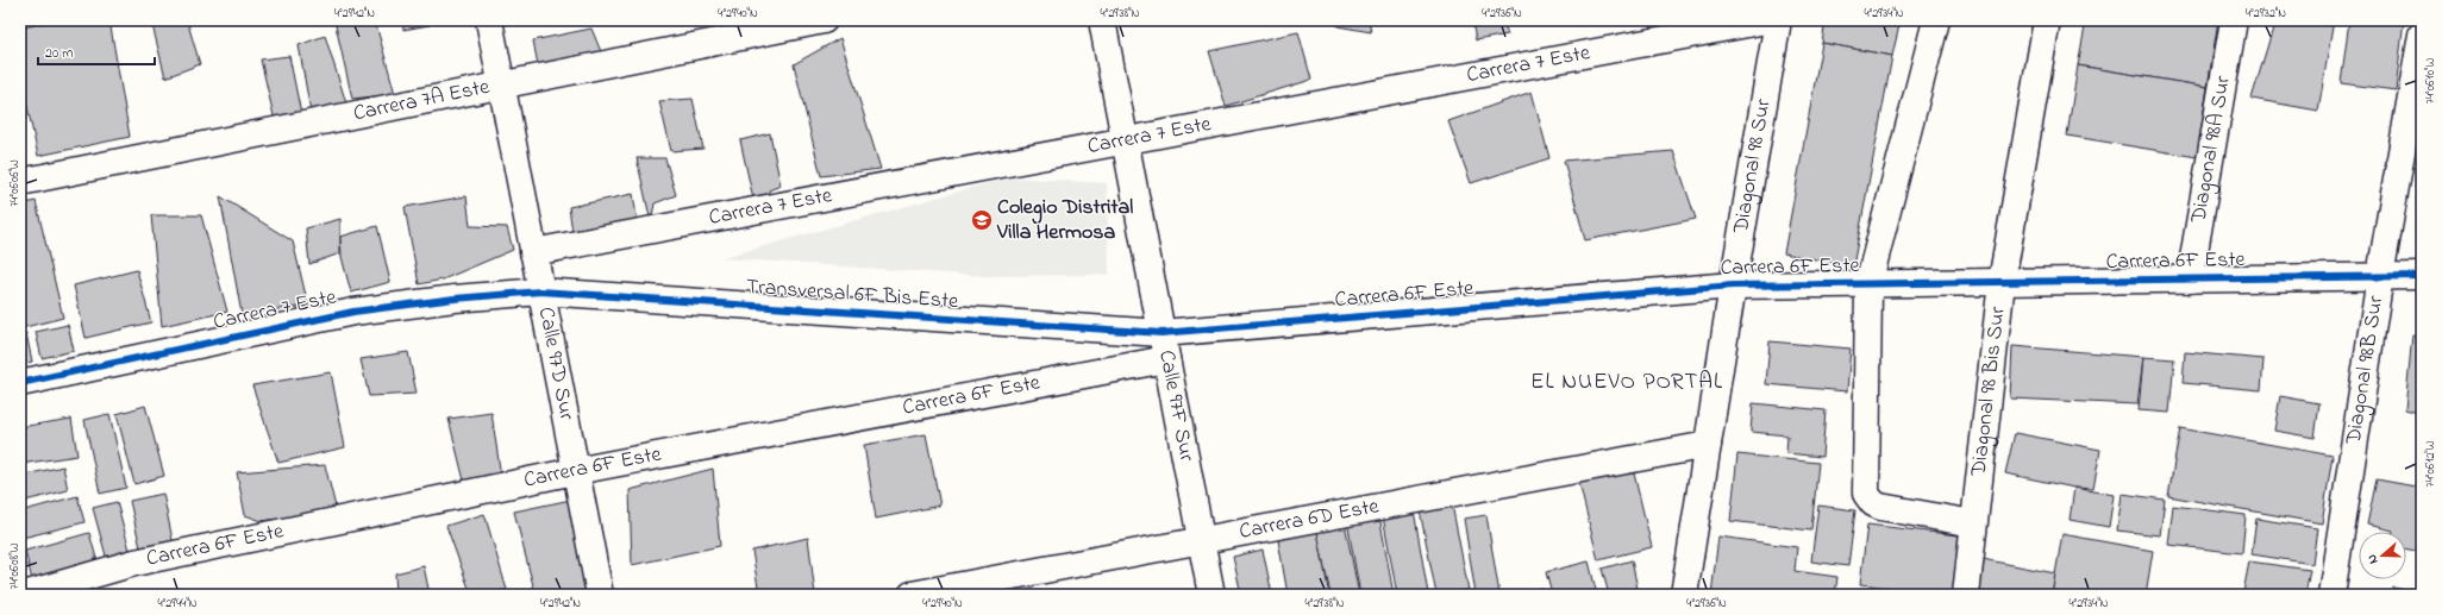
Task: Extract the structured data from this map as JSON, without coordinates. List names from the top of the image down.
{
  "streets": {
    "street": [
      "Carrera 7 Este",
      "Carrera 7A Este",
      "Diagonal 98A Sur",
      "Diagonal 98 Sur",
      "Carrera 6F Este",
      "Transversal 6F Bis Este",
      "Calle 97D Sur",
      "Diagonal 98B Sur",
      "Diagonal 98 Bis Sur",
      "Calle 97F Sur",
      "Carrera 6D Este"
    ]
  },
  "crossings": [
    ["Carrera 7 Este", "Transversal 6F Bis Este"],
    ["Carrera 7 Este", "Calle 97D Sur"],
    ["Carrera 7 Este", "Calle 97F Sur"],
    ["Carrera 7A Este", "Calle 97D Sur"],
    ["Diagonal 98A Sur", "Carrera 6F Este"],
    ["Diagonal 98 Sur", "Carrera 6F Este"],
    ["Diagonal 98 Sur", "Carrera 6D Este"],
    ["Carrera 6F Este", "Transversal 6F Bis Este"],
    ["Carrera 6F Este", "Calle 97D Sur"],
    ["Carrera 6F Este", "Diagonal 98B Sur"],
    ["Carrera 6F Este", "Diagonal 98 Bis Sur"],
    ["Carrera 6F Este", "Calle 97F Sur"],
    ["Transversal 6F Bis Este", "Calle 97D Sur"],
    ["Transversal 6F Bis Este", "Calle 97F Sur"],
    ["Calle 97F Sur", "Carrera 6D Este"]
  ],
  "districts": ["EL NUEVO PORTAL"],
  "places": {
    "school or university": ["Colegio Distrital Villa Hermosa"]
  },
  "scale_bar": "20 m",
  "north": "left",
  "coordinates": [
    "4°29'42\"N",
    "4°29'40\"N",
    "4°29'38\"N",
    "4°29'36\"N",
    "4°29'34\"N",
    "4°29'32\"N",
    "74°06'10\"W",
    "74°06'06\"W",
    "74°06'12\"W",
    "74°06'08\"W",
    "4°29'44\"N"
  ]
}
